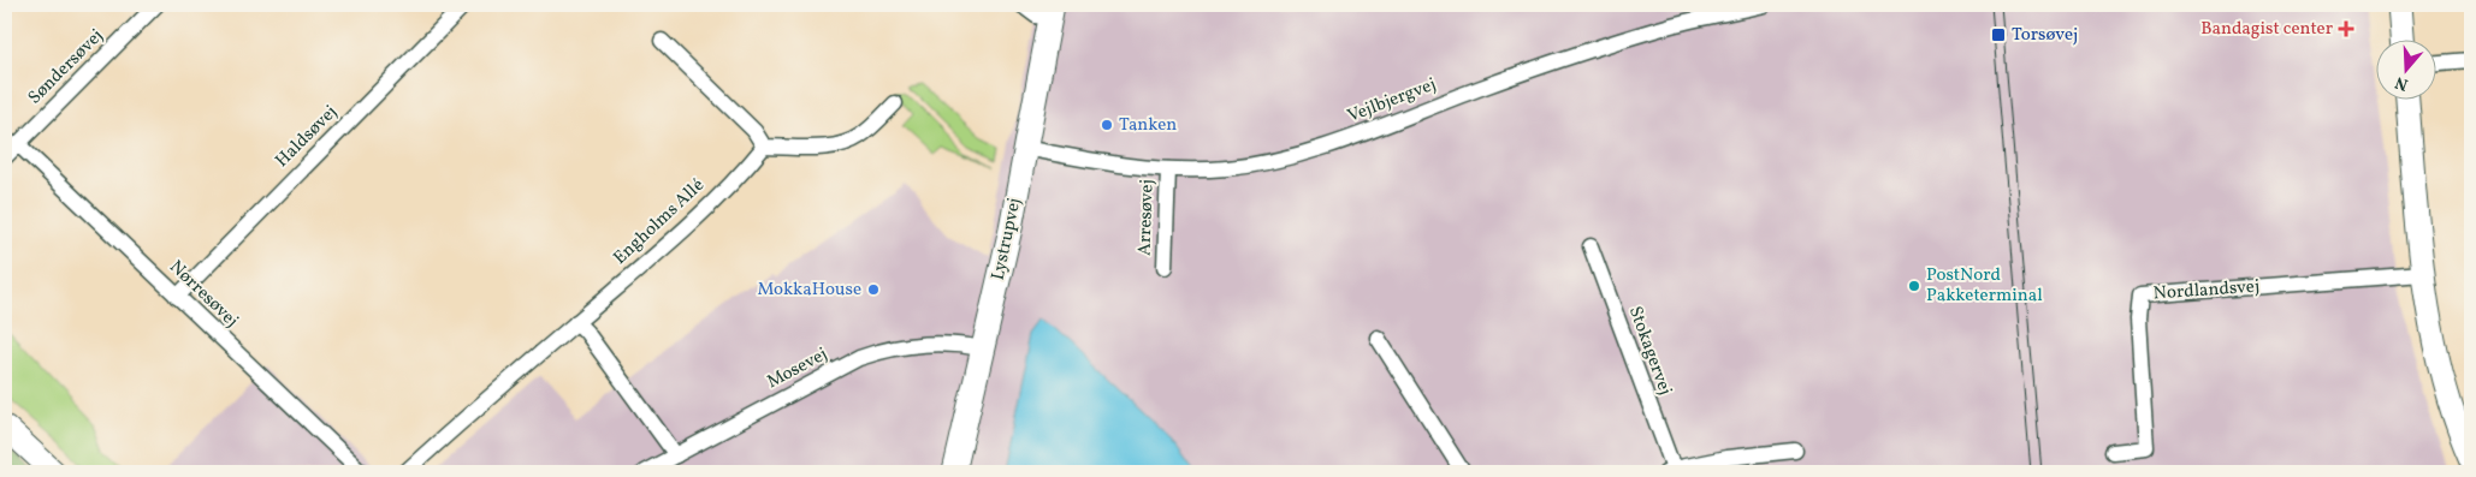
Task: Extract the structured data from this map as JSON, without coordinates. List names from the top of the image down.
{
  "streets": {
    "street": [
      "Søndersøvej",
      "Vejlbjergvej",
      "Haldsøvej",
      "Arresøvej",
      "Engholms Allé",
      "Lystrupvej",
      "Nordlandsvej",
      "Nørresøvej",
      "Stokagervej",
      "Mosevej"
    ]
  },
  "crossings": [
    ["Søndersøvej", "Nørresøvej"],
    ["Vejlbjergvej", "Arresøvej"],
    ["Vejlbjergvej", "Lystrupvej"],
    ["Haldsøvej", "Nørresøvej"],
    ["Lystrupvej", "Mosevej"]
  ],
  "places": {
    "health": ["Bandagist center"],
    "transit": ["Torsøvej"],
    "other": ["Tanken", "PostNord Pakketerminal", "MokkaHouse"]
  },
  "north": "bottom"
}
